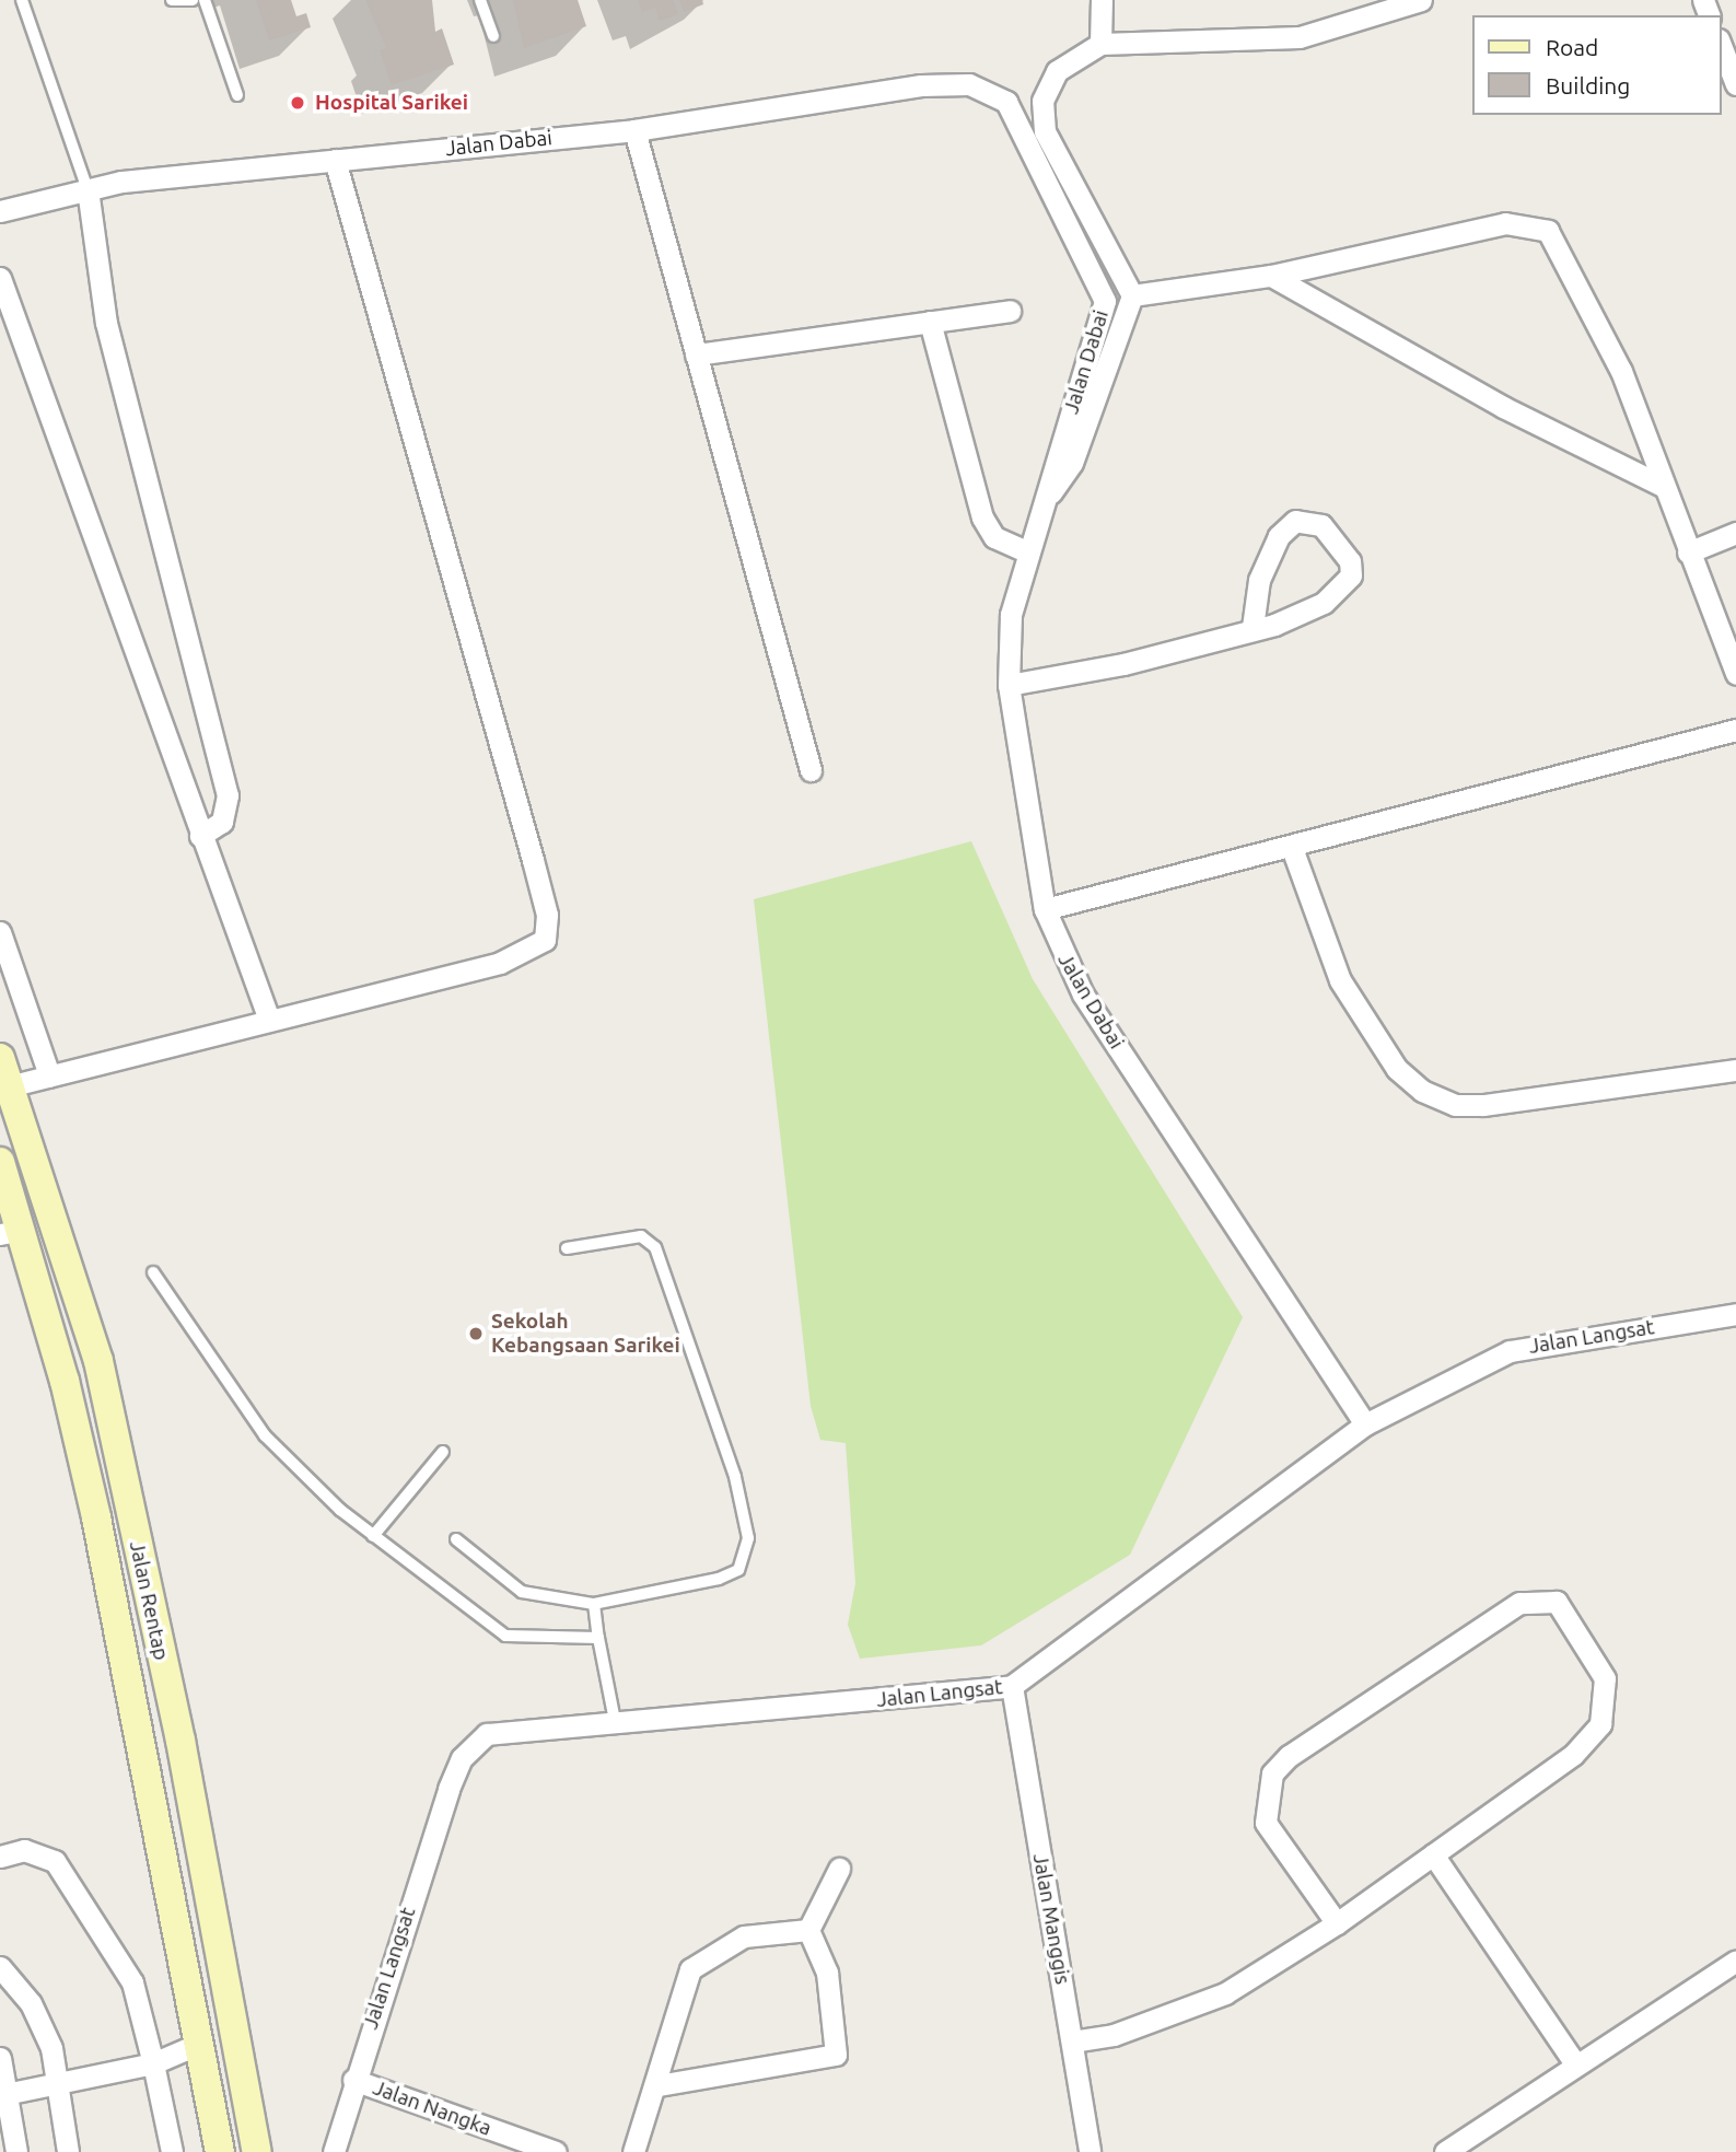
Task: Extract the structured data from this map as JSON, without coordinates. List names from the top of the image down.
{
  "streets": {
    "main road": ["Jalan Rentap"],
    "street": [
      "Jalan Dabai",
      "Jalan Langsat",
      "Jalan Manggis",
      "Jalan Nangka"
    ]
  },
  "crossings": [
    ["Jalan Dabai", "Jalan Langsat"],
    ["Jalan Langsat", "Jalan Manggis"],
    ["Jalan Langsat", "Jalan Nangka"]
  ],
  "places": ["Hospital Sarikei", "Sekolah Kebangsaan Sarikei"],
  "legend": ["Road", "Building"]
}
